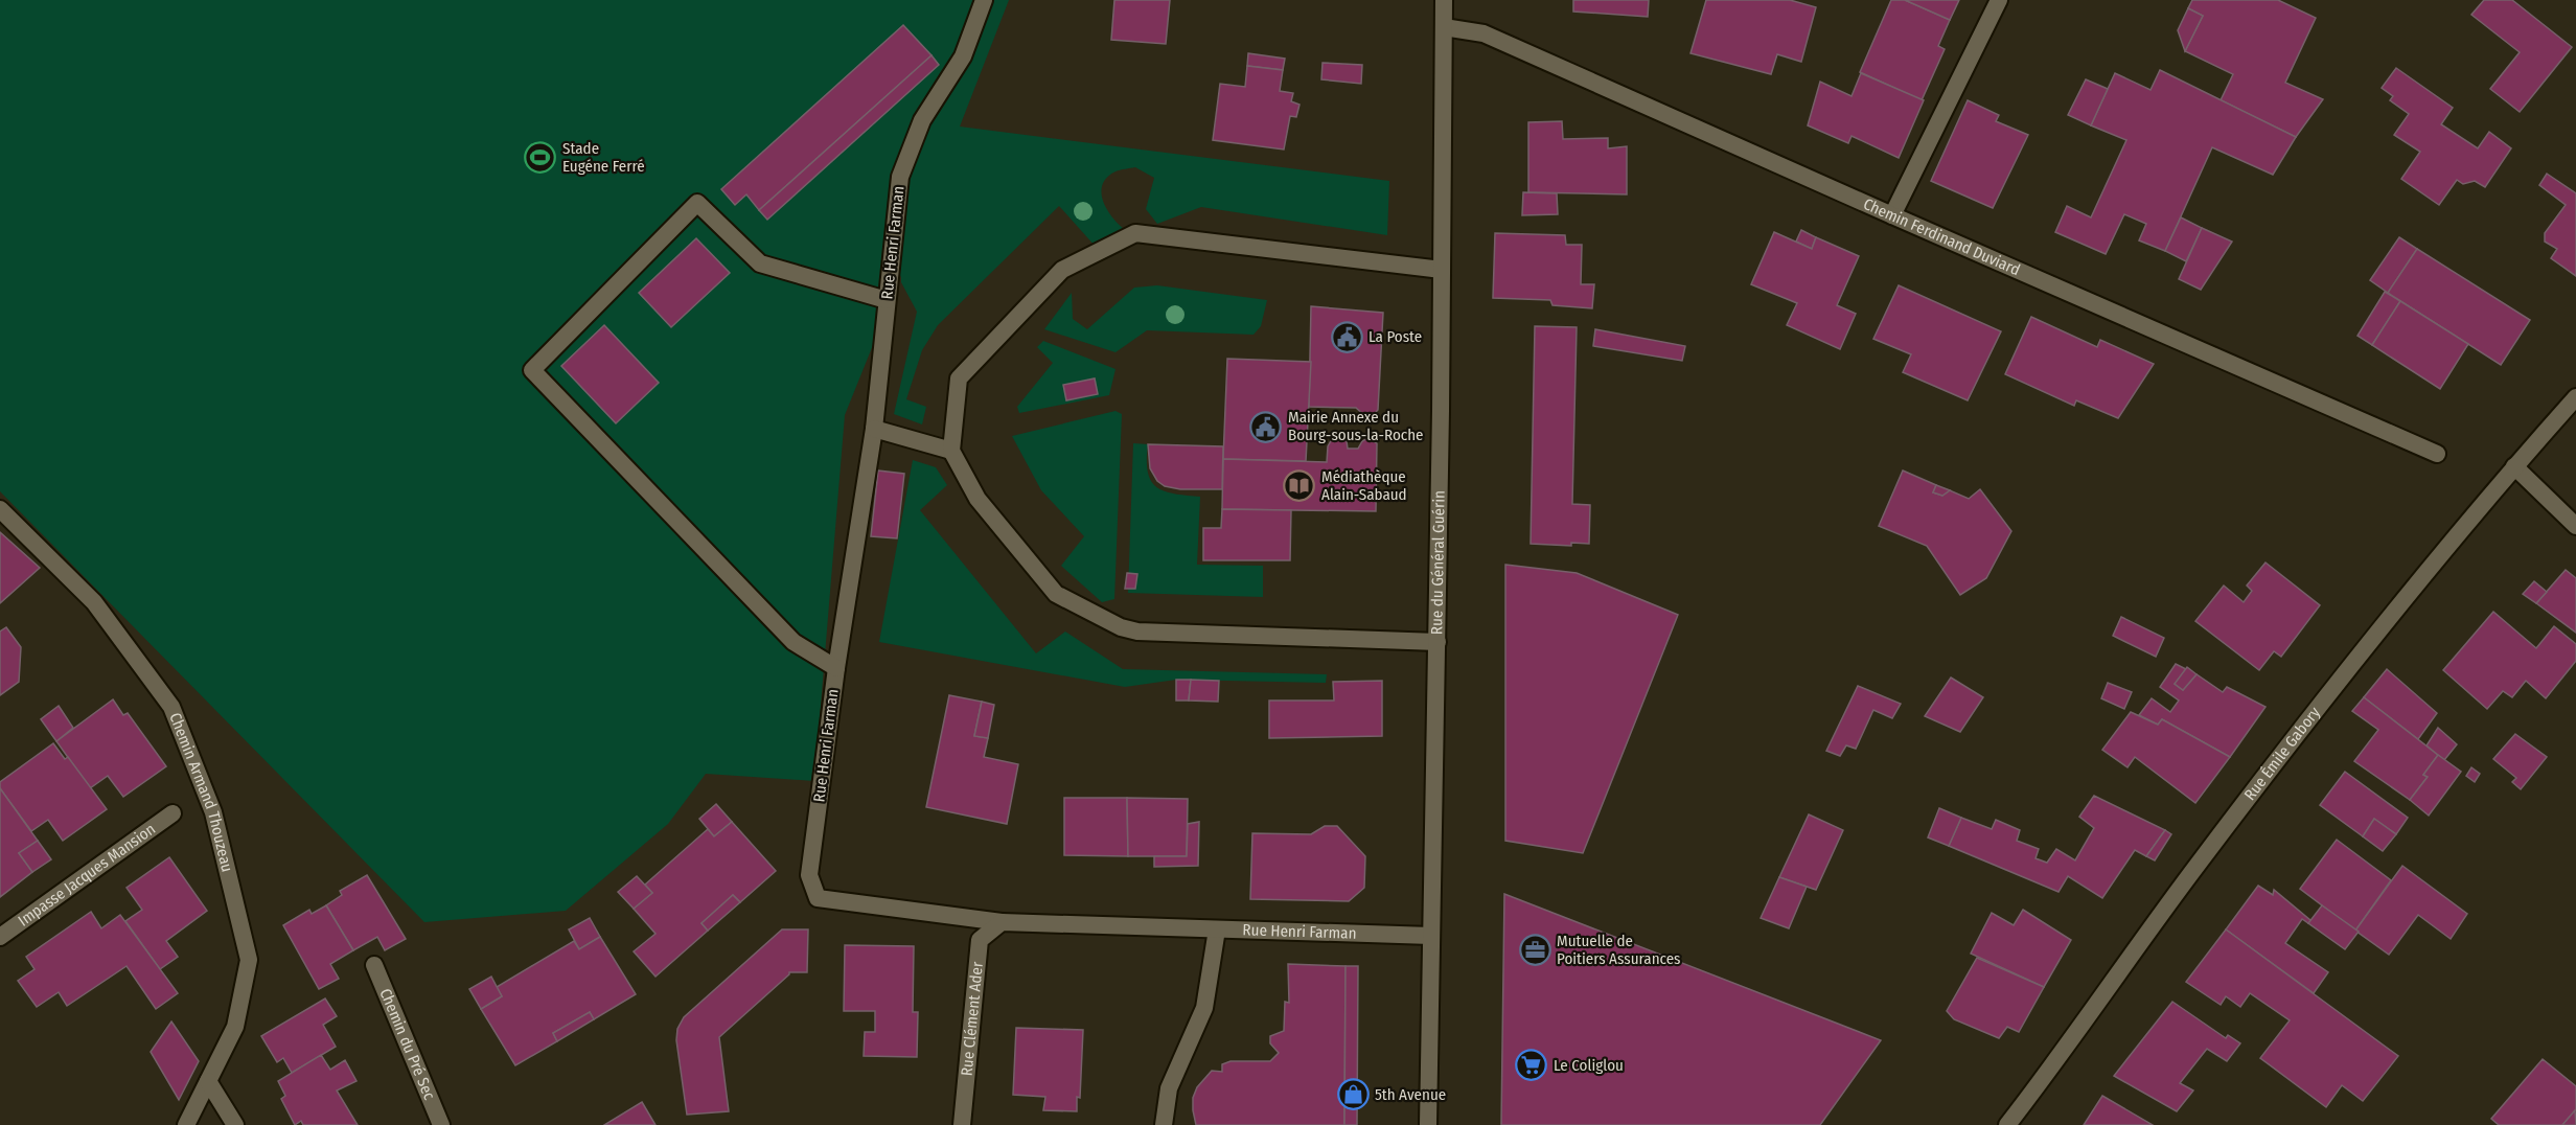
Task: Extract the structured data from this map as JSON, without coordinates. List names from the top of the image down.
{
  "streets": {
    "street": [
      "Chemin Ferdinand Duviard",
      "Rue Henri Farman",
      "Rue du Général Guérin",
      "Rue Émile Gabory",
      "Chemin Armand Thouzeau",
      "Impasse Jacques Mansion",
      "Rue Clément Ader",
      "Chemin du Pré Sec"
    ]
  },
  "crossings": [
    ["Chemin Ferdinand Duviard", "Rue du Général Guérin"],
    ["Rue Henri Farman", "Rue du Général Guérin"],
    ["Rue Henri Farman", "Rue Clément Ader"]
  ],
  "places": {
    "sports": ["Stade Eugéne Ferré"],
    "public building": ["La Poste", "Mairie Annexe du Bourg-sous-la-Roche"],
    "library": ["Médiathèque Alain-Sabaud"],
    "office": ["Mutuelle de Poitiers Assurances"],
    "supermarket": ["Le Coliglou"],
    "shop": ["5th Avenue"]
  }
}
